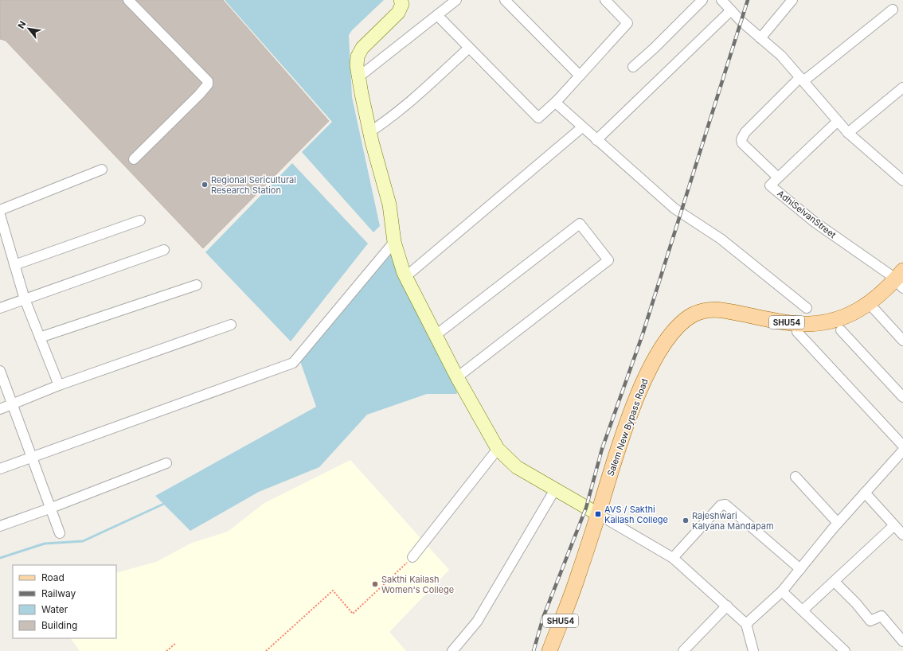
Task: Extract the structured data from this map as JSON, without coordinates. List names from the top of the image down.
{
  "streets": {
    "main road": ["SHU54", "Salem New Bypass Road"],
    "street": ["AdhiSelvanStreet"]
  },
  "crossings": [
    ["AdhiSelvanStreet", "Salem New Bypass Road"]
  ],
  "places": {
    "other": ["Regional Sericultural Research Station", "Rajeshwari Kalyana Mandapam", "Sakthi Kailash Women's College"],
    "transit": ["AVS / Sakthi Kailash College"]
  },
  "legend": [
    "Road",
    "Railway",
    "Water",
    "Building"
  ],
  "north": "top left"
}
